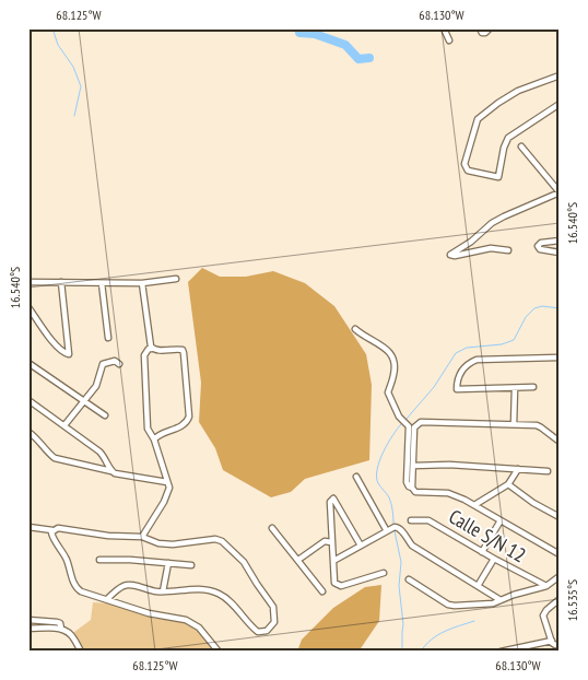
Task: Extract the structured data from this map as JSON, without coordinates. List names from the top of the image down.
{
  "streets": {
    "street": ["Calle S/N 12"]
  },
  "coordinates": [
    "68.125°W",
    "68.130°W",
    "16.540°S",
    "16.535°S"
  ]
}
